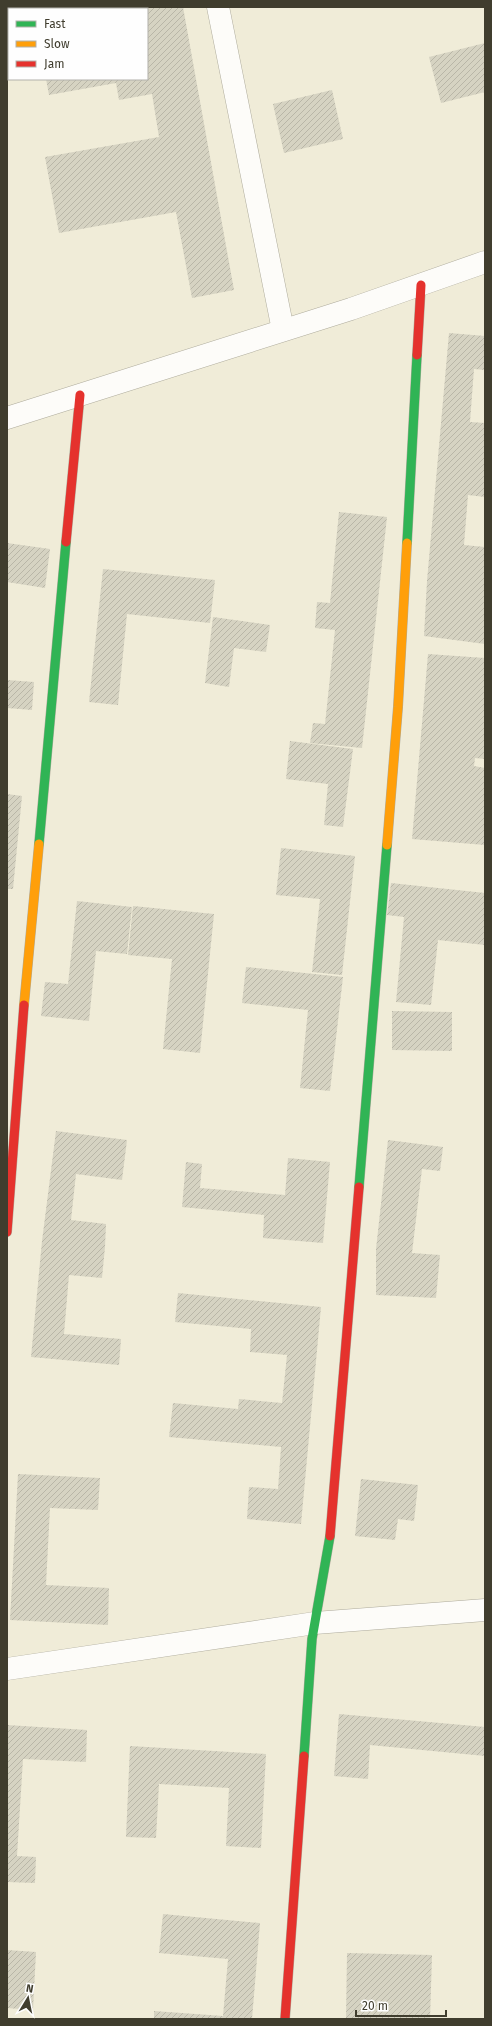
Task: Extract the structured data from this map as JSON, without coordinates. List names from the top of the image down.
{
  "legend": ["Fast", "Slow", "Jam"],
  "scale_bar": "20 m",
  "north": "top"
}
